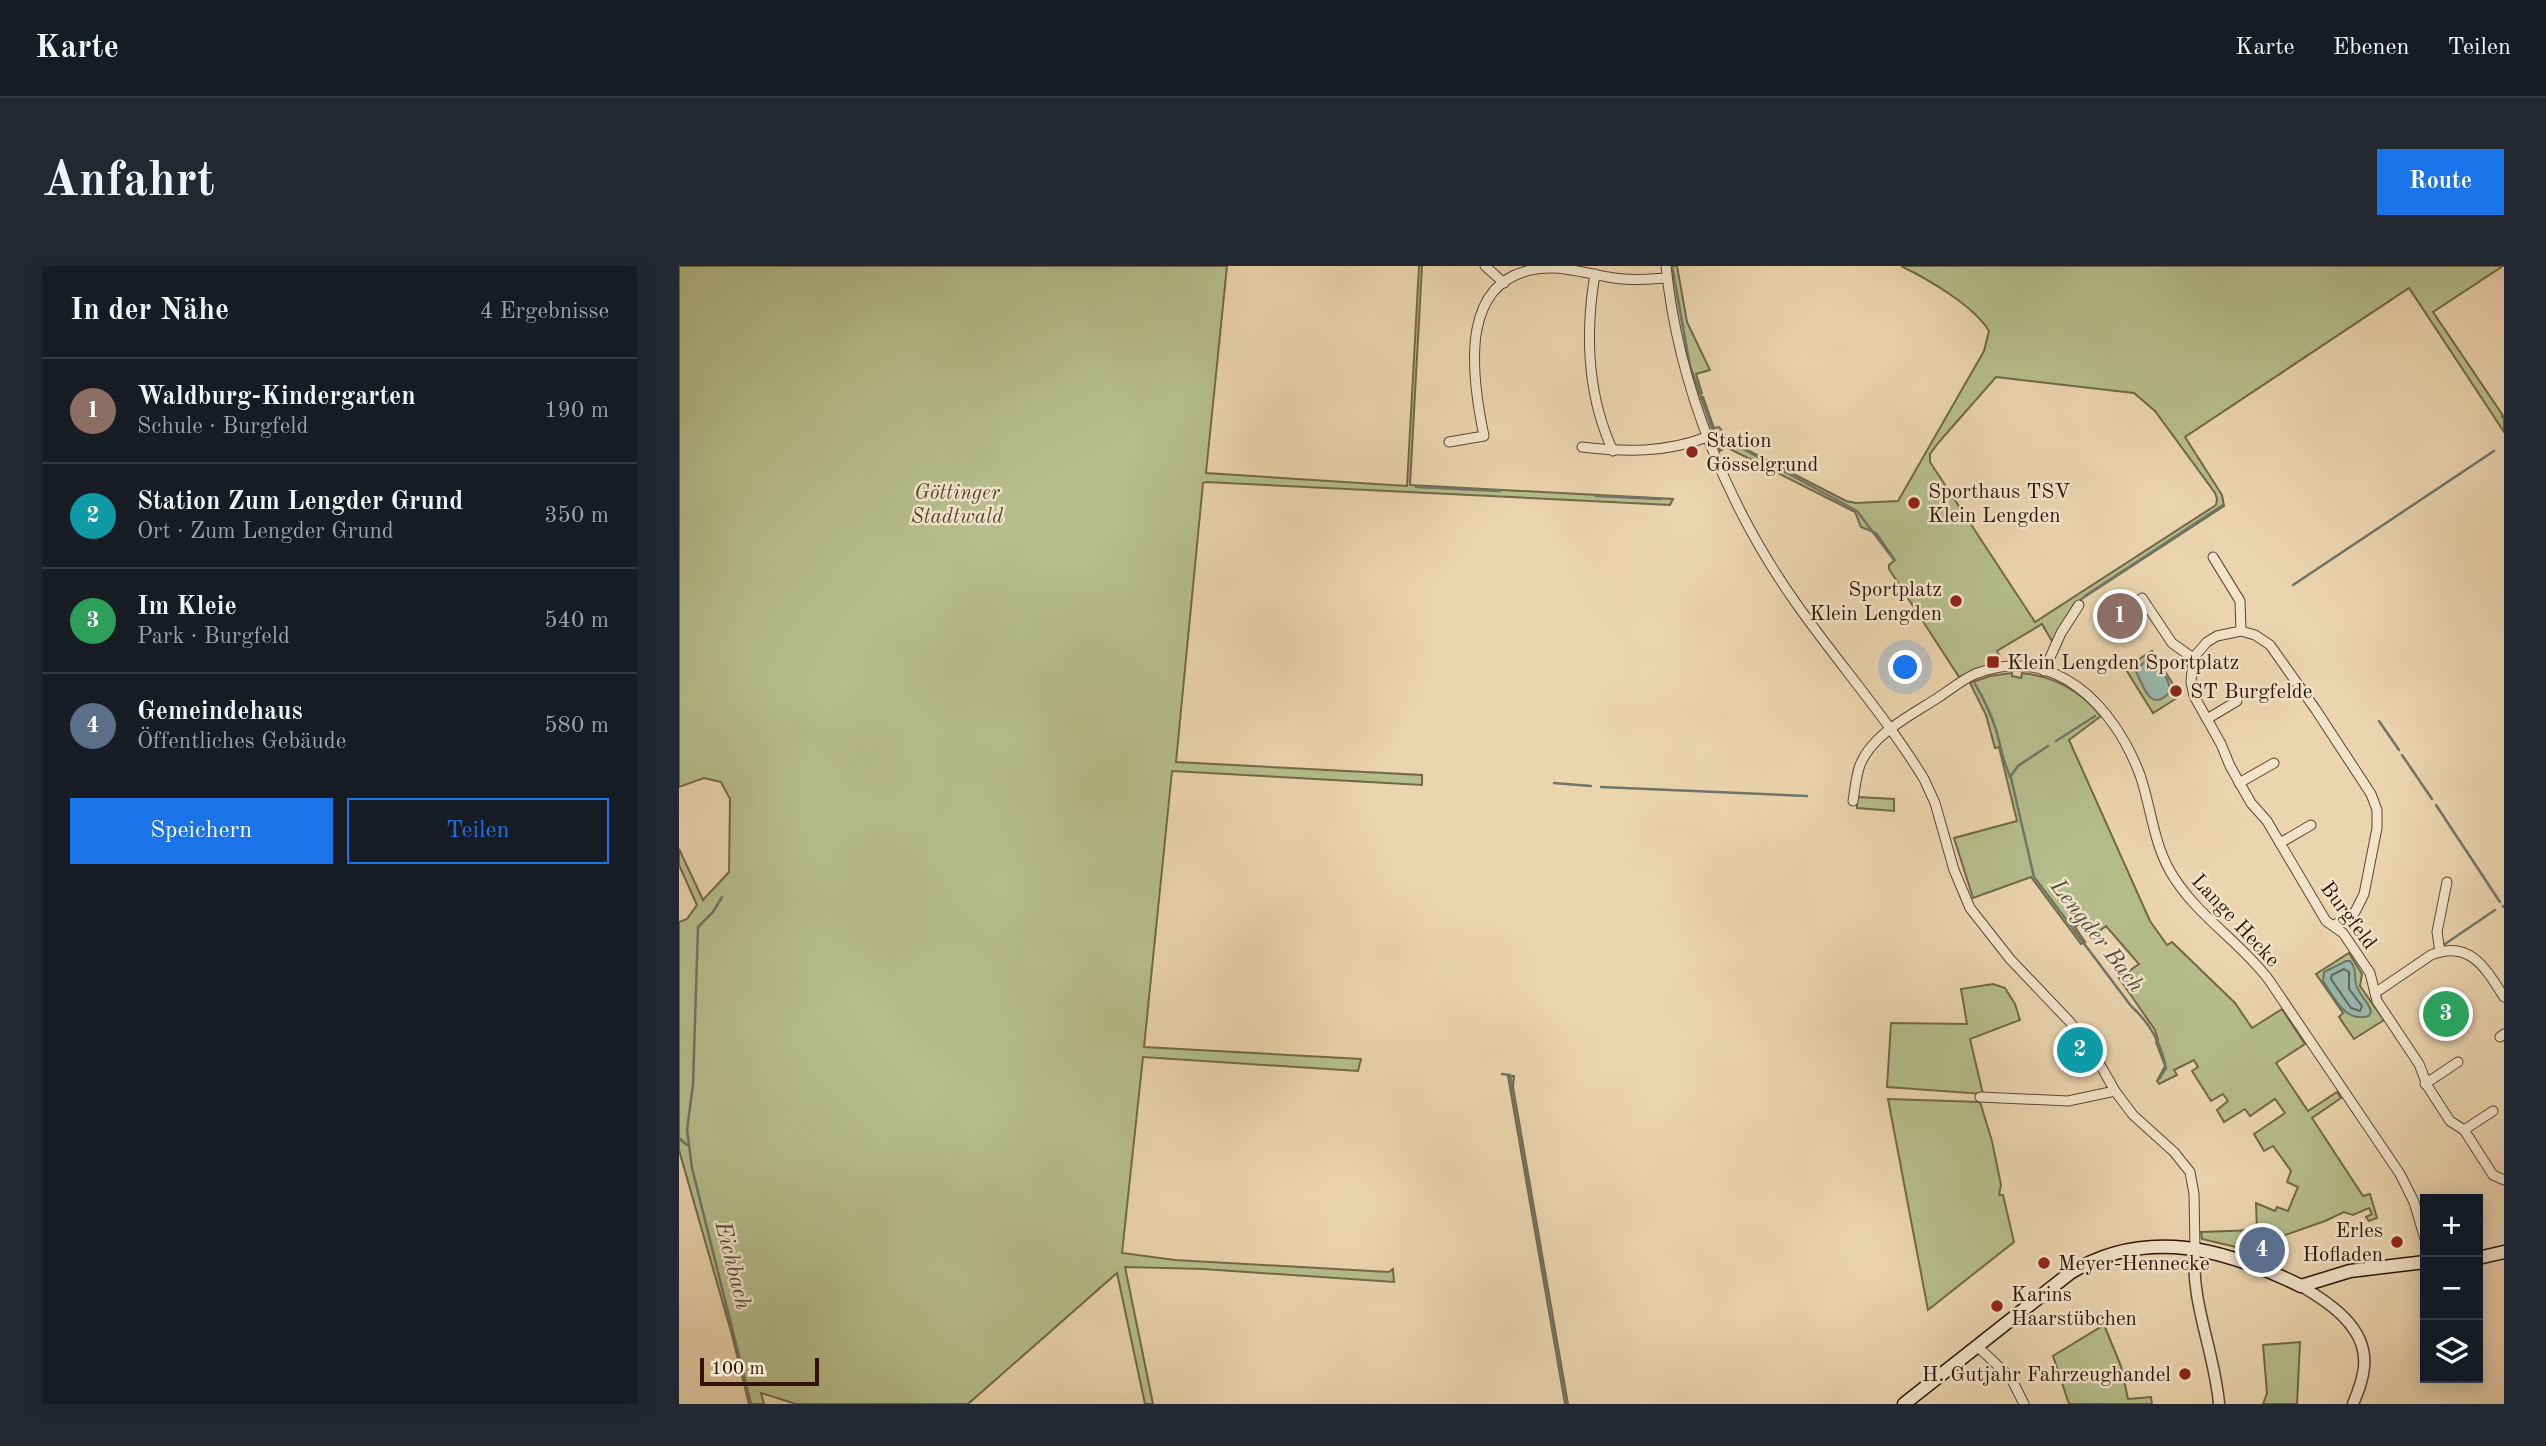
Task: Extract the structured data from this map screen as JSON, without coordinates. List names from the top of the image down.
{
  "streets": {
    "street": ["Burgfeld", "Lange Hecke"]
  },
  "water": ["Lengder Bach", "Eichbach"],
  "parks": ["Göttinger Stadtwald"],
  "places": {
    "other": [
      "Station Gösselgrund",
      "Sporthaus TSV Klein Lengden",
      "Sportplatz Klein Lengden",
      "ST Burgfelde",
      "Erles Hofladen",
      "Meyer-Hennecke",
      "Karins Haarstübchen",
      "H. Gutjahr Fahrzeughandel"
    ],
    "transit": ["Klein Lengden Sportplatz"]
  },
  "scale_bar": "100 m",
  "page": {
    "header": "Karte",
    "nav": ["Karte", "Ebenen", "Teilen"],
    "buttons": [
      "Route",
      ["Speichern", "Teilen"]
    ],
    "title": "Anfahrt",
    "heading": ["In der Nähe", "4 Ergebnisse"],
    "list": [
      {
        "mark": "1",
        "name": "Waldburg-Kindergarten",
        "note": "Schule · Burgfeld",
        "value": "190 m"
      },
      {
        "mark": "2",
        "name": "Station Zum Lengder Grund",
        "note": "Ort · Zum Lengder Grund",
        "value": "350 m"
      },
      {
        "mark": "3",
        "name": "Im Kleie",
        "note": "Park · Burgfeld",
        "value": "540 m"
      },
      {
        "mark": "4",
        "name": "Gemeindehaus",
        "note": "Öffentliches Gebäude",
        "value": "580 m"
      }
    ],
    "pins": [
      "1",
      "3",
      "2",
      "4"
    ],
    "map_buttons": ["+", "−"],
    "scale": "100 m"
  }
}
